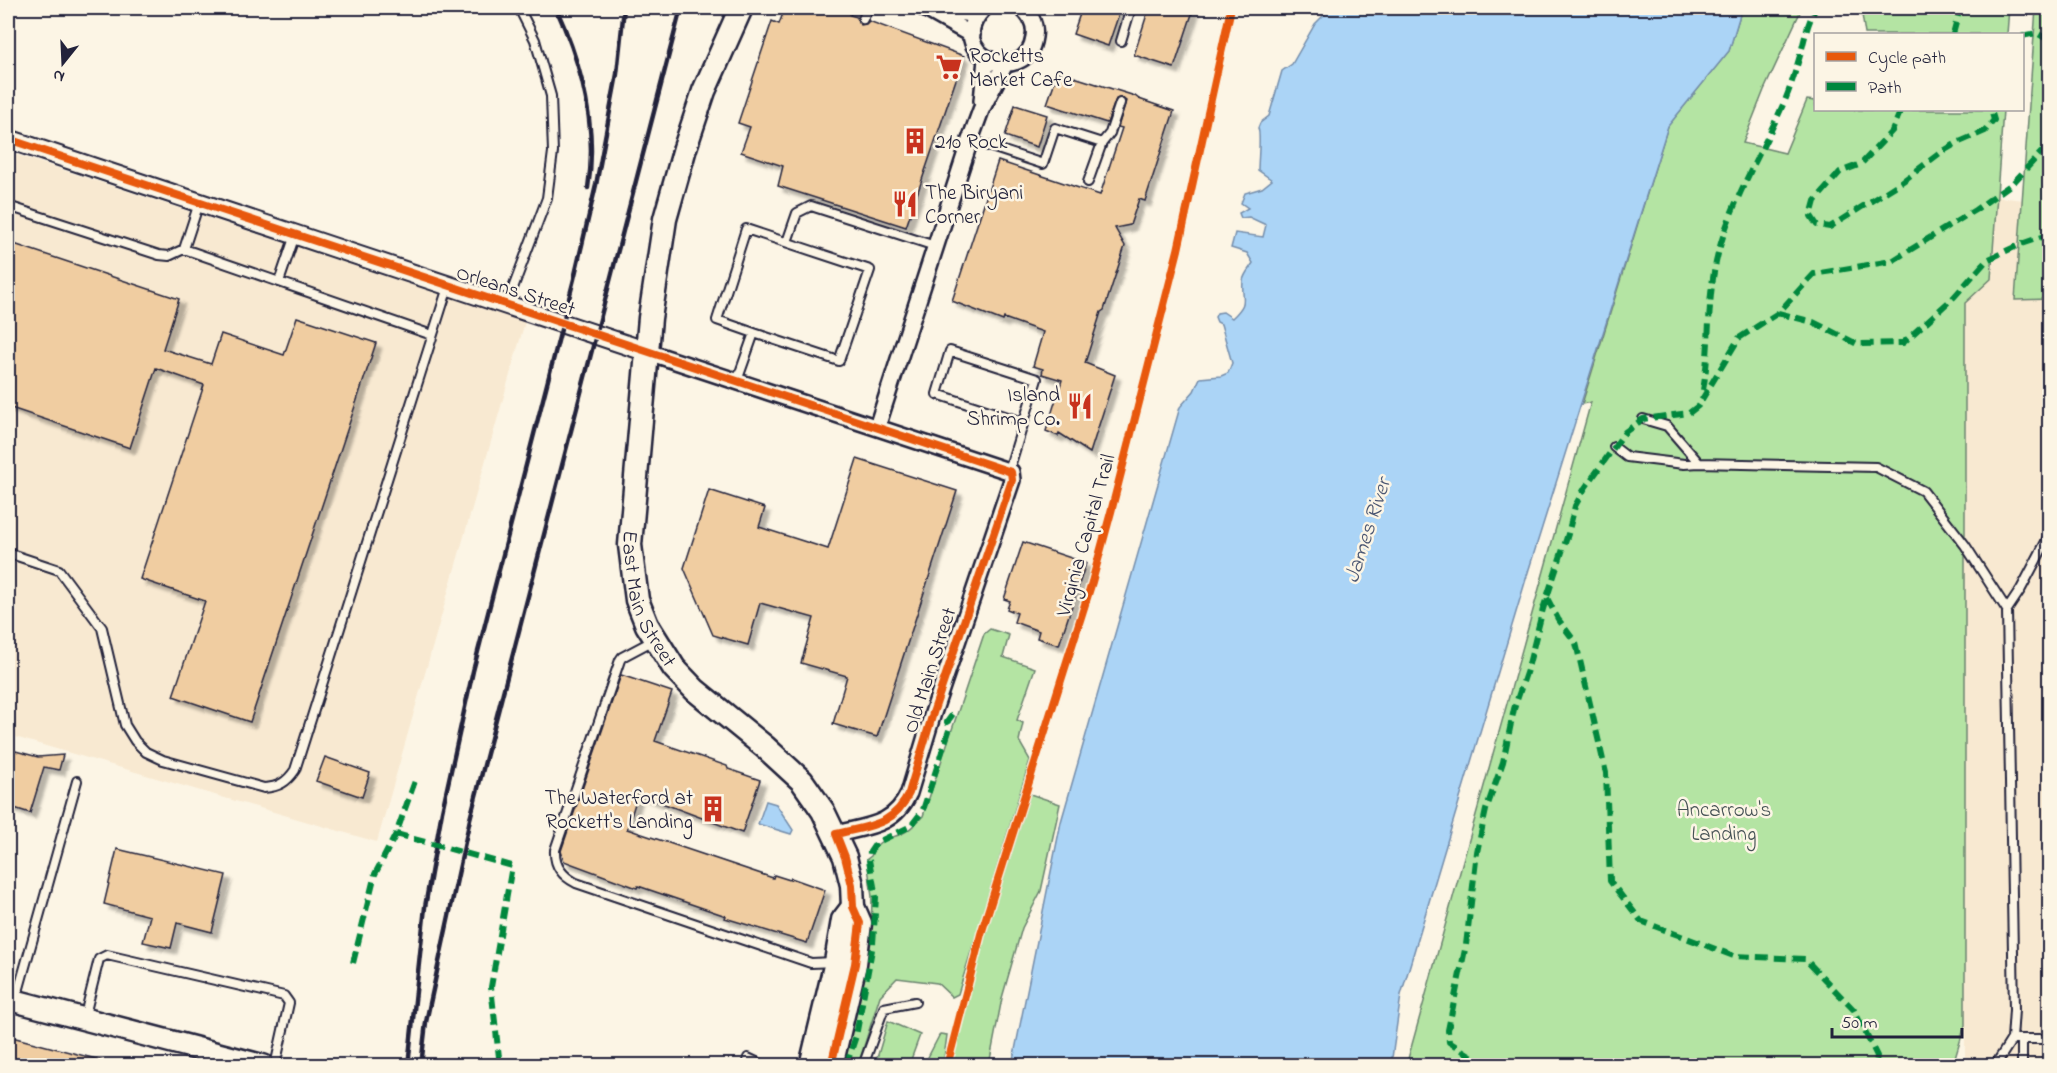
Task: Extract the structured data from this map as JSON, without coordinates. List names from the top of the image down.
{
  "streets": {
    "main road": ["East Main Street"],
    "street": ["Orleans Street", "Old Main Street"],
    "cycle path": ["Virginia Capital Trail"]
  },
  "crossings": [
    ["Orleans Street", "East Main Street"],
    ["Orleans Street", "Old Main Street"],
    ["East Main Street", "Old Main Street"]
  ],
  "water": ["James River"],
  "parks": ["Ancarrow's Landing"],
  "places": {
    "supermarket": ["Rocketts Market Cafe"],
    "building": ["210 Rock", "The Waterford at Rockett's Landing"],
    "restaurant": ["The Biryani Corner", "Island Shrimp Co."]
  },
  "legend": ["Cycle path", "Path"],
  "scale_bar": "50 m",
  "north": "bottom"
}
